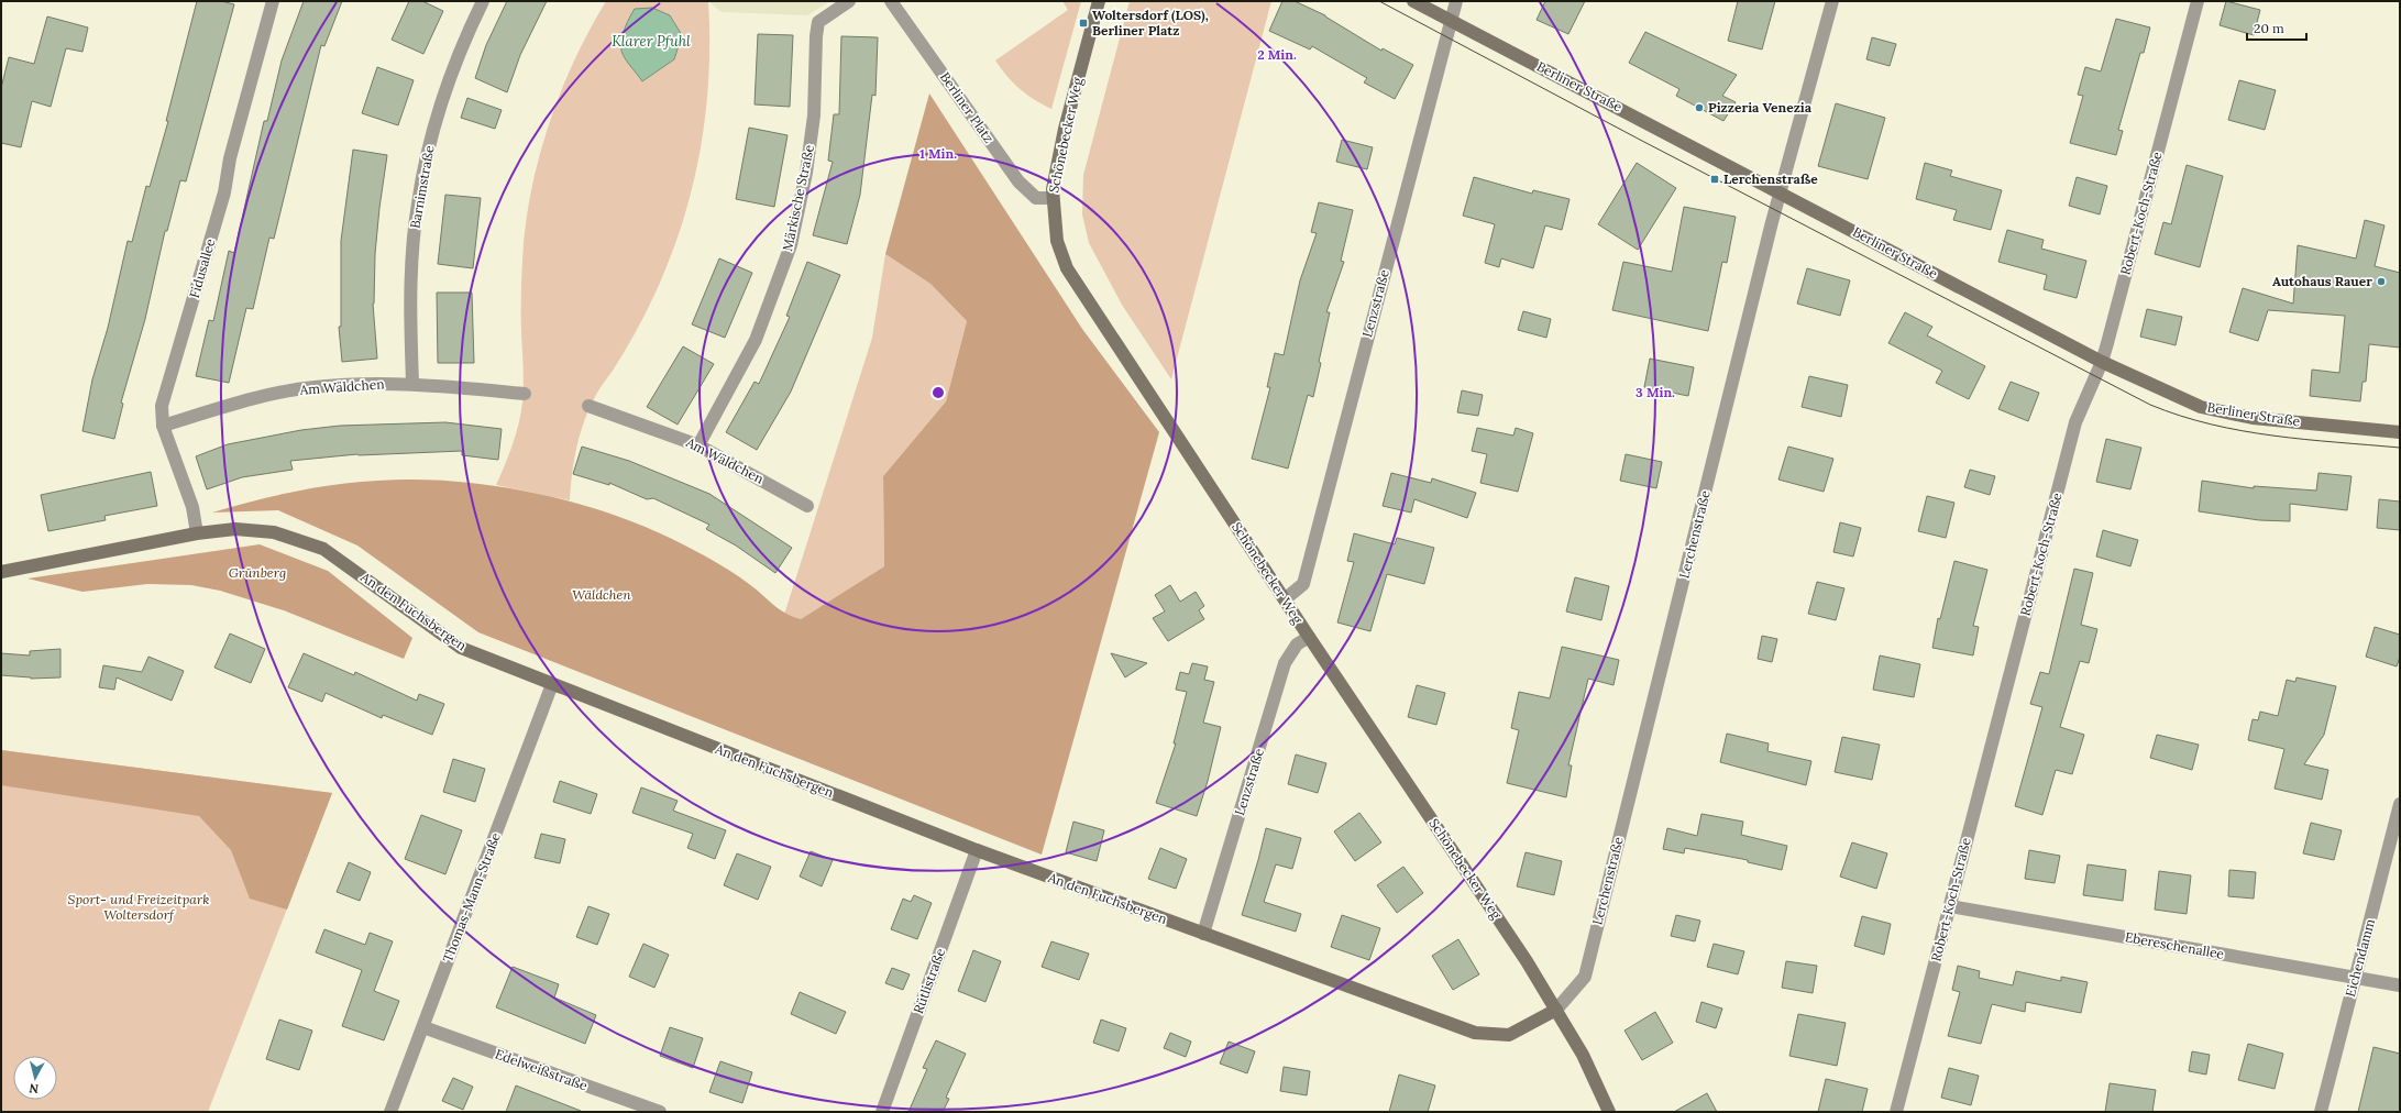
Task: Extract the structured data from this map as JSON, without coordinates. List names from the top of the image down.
{
  "streets": {
    "street": [
      "Berliner Straße",
      "Berliner Platz",
      "Schönebecker Weg",
      "Barnimstraße",
      "Märkische Straße",
      "Robert-Koch-Straße",
      "Fidusallee",
      "Lenzstraße",
      "Am Wäldchen",
      "Lerchenstraße",
      "An den Fuchsbergen",
      "Thomas-Mann-Straße",
      "Ebereschenallee",
      "Eichendamm",
      "Rütlistraße",
      "Edelweißstraße"
    ]
  },
  "crossings": [
    ["Berliner Straße", "Robert-Koch-Straße"],
    ["Berliner Straße", "Lenzstraße"],
    ["Berliner Straße", "Lerchenstraße"],
    ["Berliner Platz", "Schönebecker Weg"],
    ["Schönebecker Weg", "Lenzstraße"],
    ["Schönebecker Weg", "Lerchenstraße"],
    ["Schönebecker Weg", "An den Fuchsbergen"],
    ["Barnimstraße", "Am Wäldchen"],
    ["Märkische Straße", "Am Wäldchen"],
    ["Robert-Koch-Straße", "Ebereschenallee"],
    ["Fidusallee", "Am Wäldchen"],
    ["Fidusallee", "An den Fuchsbergen"],
    ["Lenzstraße", "An den Fuchsbergen"],
    ["Lerchenstraße", "An den Fuchsbergen"],
    ["An den Fuchsbergen", "Thomas-Mann-Straße"],
    ["An den Fuchsbergen", "Rütlistraße"],
    ["Thomas-Mann-Straße", "Edelweißstraße"],
    ["Ebereschenallee", "Eichendamm"]
  ],
  "water": ["Klarer Pfuhl"],
  "parks": ["Grünberg", "Wäldchen", "Sport- und Freizeitpark Woltersdorf"],
  "places": {
    "transit": ["Woltersdorf (LOS), Berliner Platz", "Lerchenstraße"],
    "other": ["Pizzeria Venezia", "Autohaus Rauer"]
  },
  "scale_bar": "20 m",
  "north": "bottom",
  "rings": ["2 Min.", "1 Min.", "3 Min."]
}
